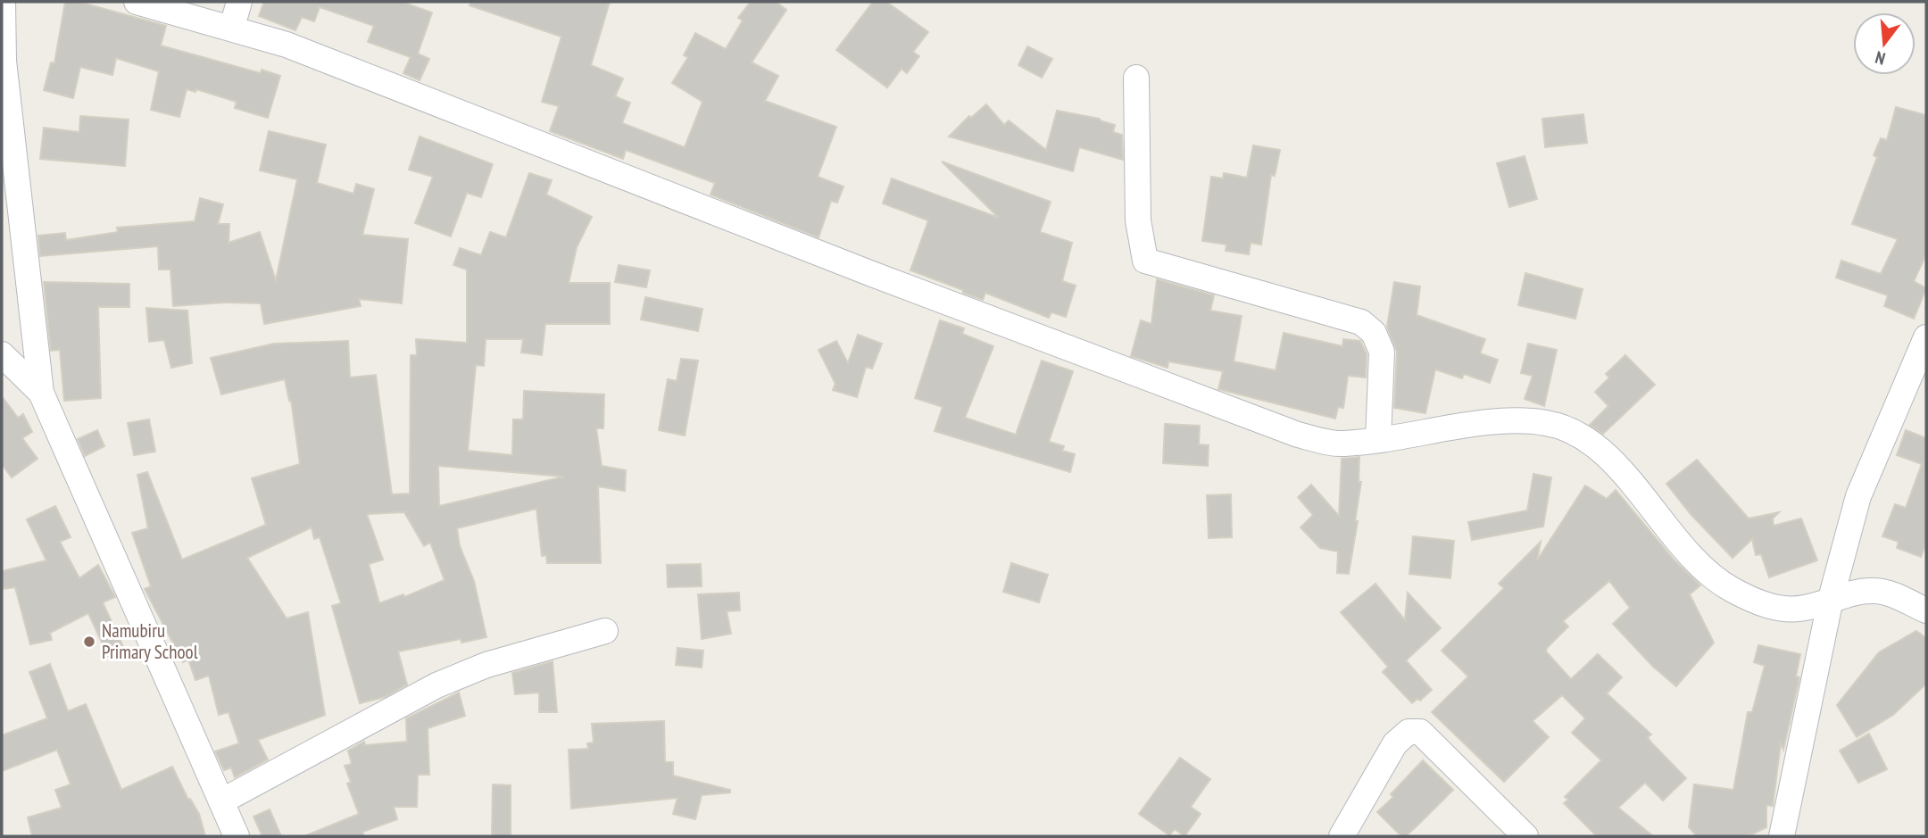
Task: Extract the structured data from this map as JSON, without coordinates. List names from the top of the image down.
{
  "places": ["Namubiru Primary School"],
  "north": "bottom"
}
